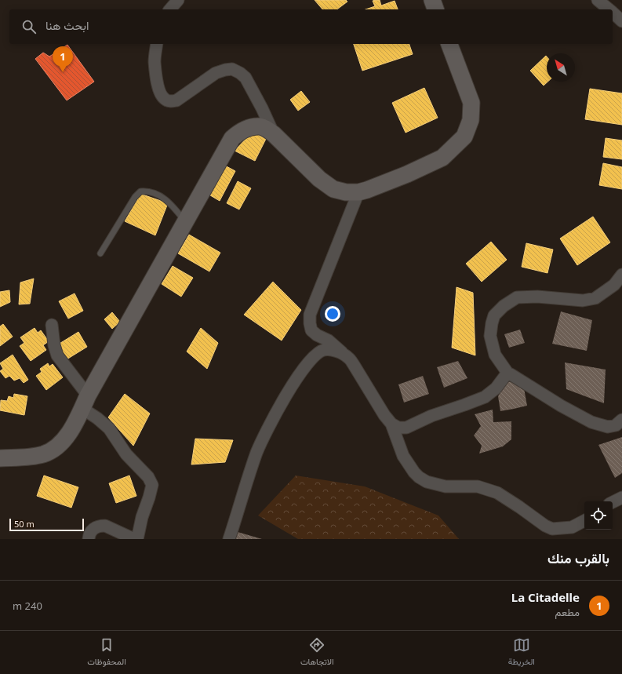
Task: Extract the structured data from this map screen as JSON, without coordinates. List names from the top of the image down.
{
  "scale_bar": "50 m",
  "north": "top left",
  "page": {
    "search": "ابحث هنا",
    "pins": "1",
    "scale": "50 m",
    "heading": "بالقرب منك",
    "list": [
      {
        "mark": "1",
        "name": "La Citadelle",
        "note": "مطعم",
        "value": "240 m"
      }
    ],
    "nav": ["الخريطة", "الاتجاهات", "المحفوظات"]
  }
}
